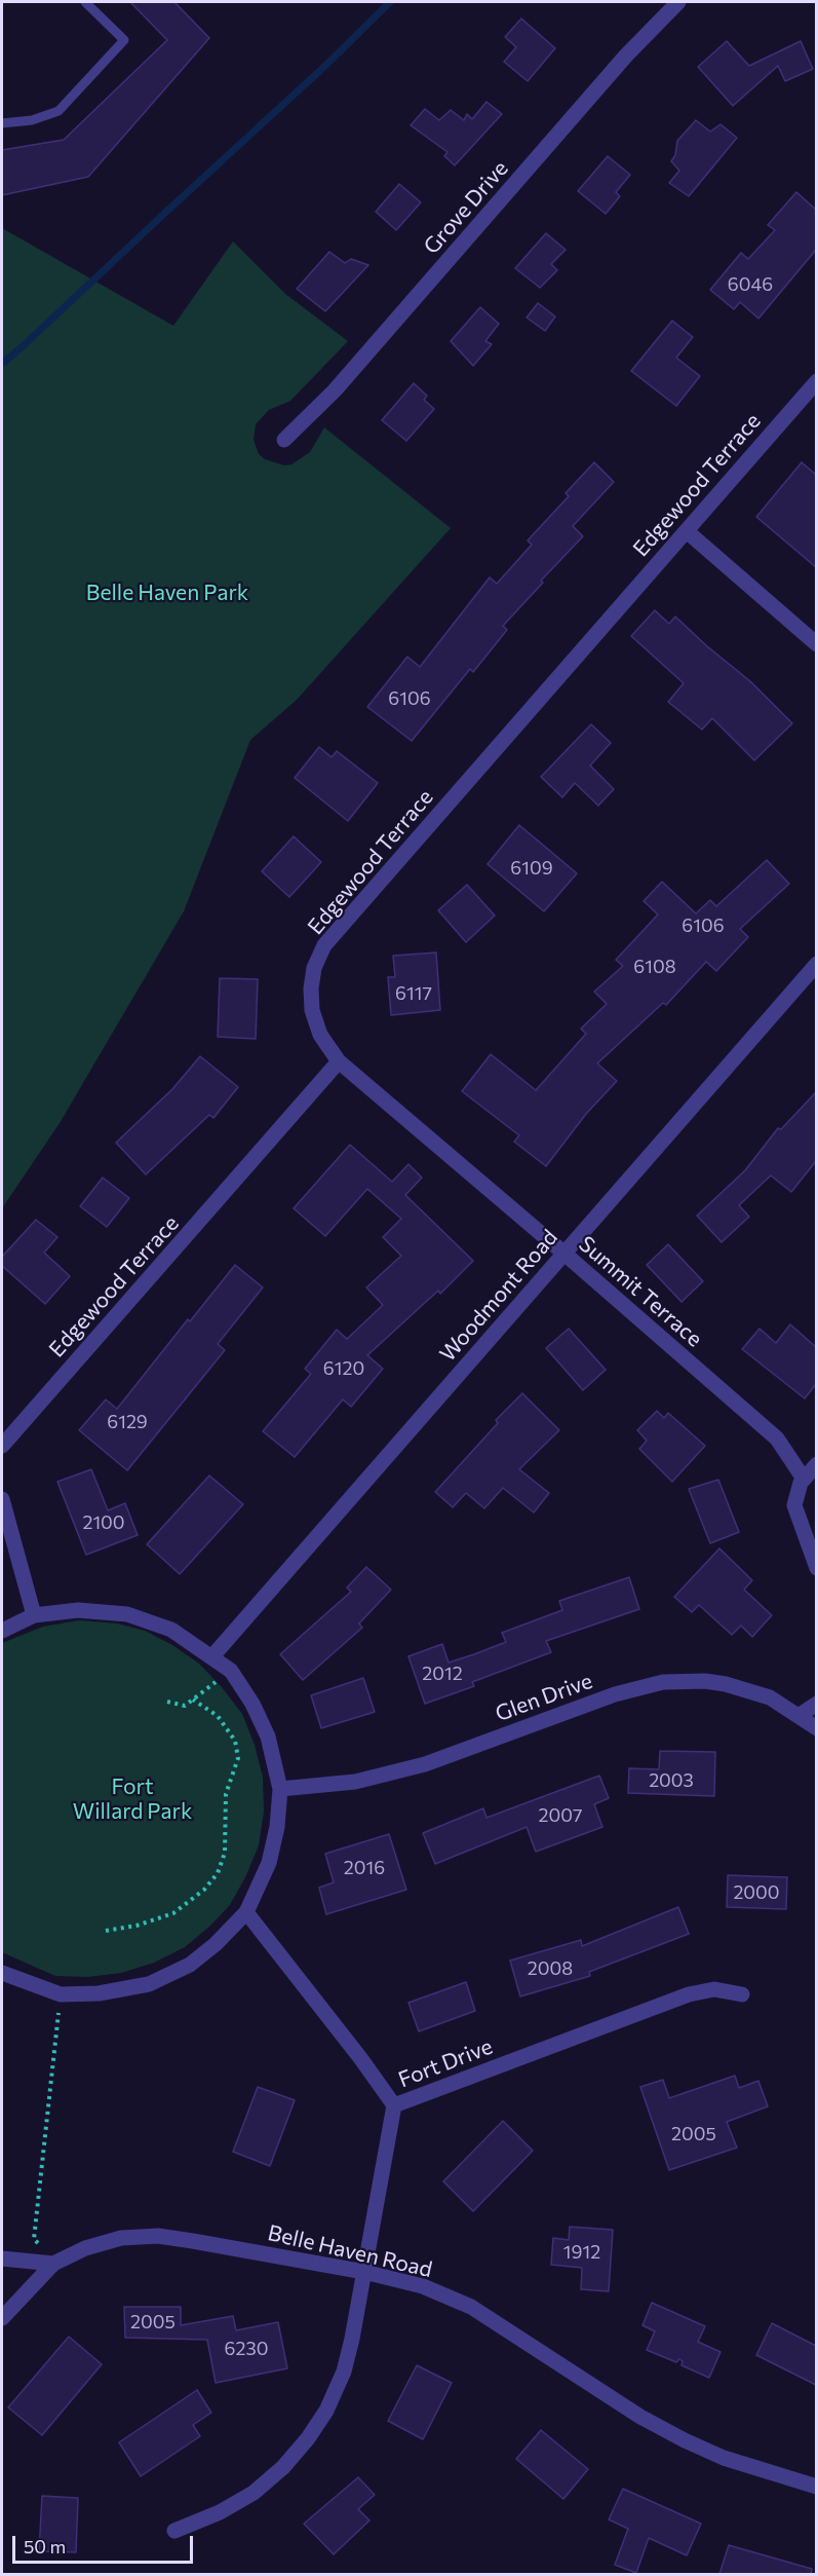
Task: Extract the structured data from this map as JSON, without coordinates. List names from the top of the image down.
{
  "streets": {
    "street": [
      "Grove Drive",
      "Edgewood Terrace",
      "Summit Terrace",
      "Woodmont Road",
      "Glen Drive",
      "Fort Drive",
      "Belle Haven Road"
    ]
  },
  "crossings": [
    ["Edgewood Terrace", "Summit Terrace"],
    ["Summit Terrace", "Woodmont Road"]
  ],
  "parks": ["Belle Haven Park", "Fort Willard Park"],
  "house_numbers": [
    "6046",
    "6106",
    "6109",
    "6106",
    "6108",
    "6117",
    "6120",
    "6129",
    "2100",
    "2012",
    "2003",
    "2007",
    "2016",
    "2000",
    "2008",
    "2005",
    "1912",
    "2005",
    "6230"
  ],
  "scale_bar": "50 m"
}
